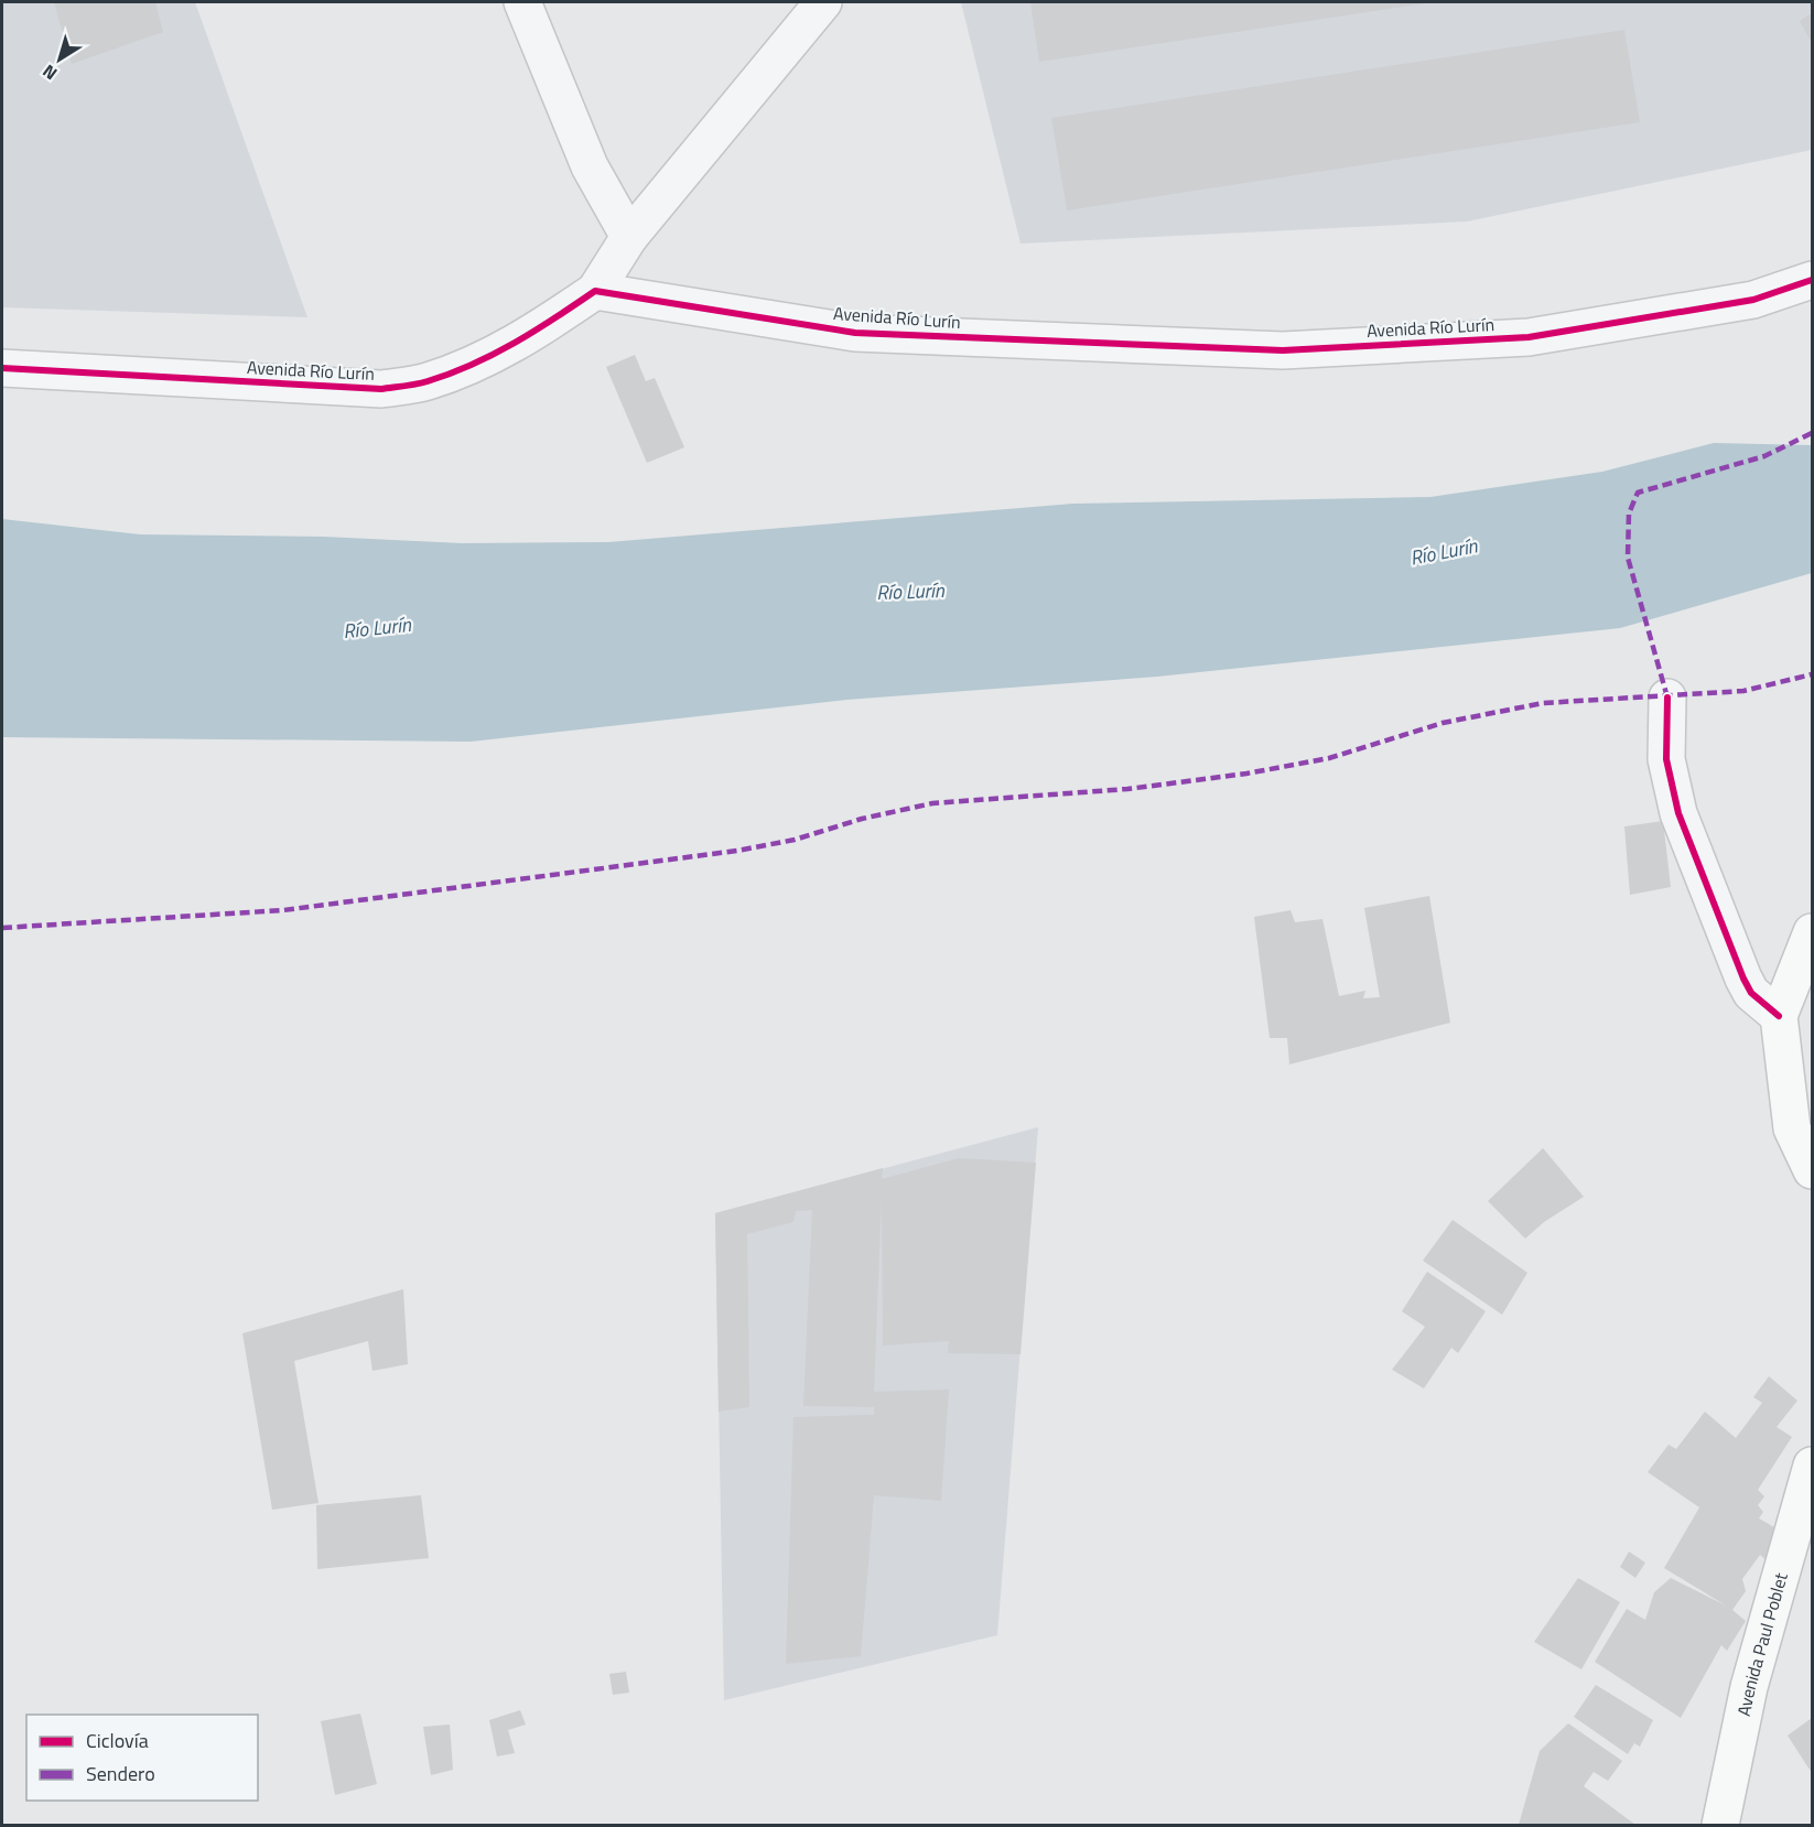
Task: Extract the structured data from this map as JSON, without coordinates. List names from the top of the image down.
{
  "streets": {
    "main road": ["Avenida Paul Poblet"],
    "street": ["Avenida Río Lurín"]
  },
  "water": ["Río Lurín"],
  "legend": ["Ciclovía", "Sendero"],
  "north": "bottom left"
}
